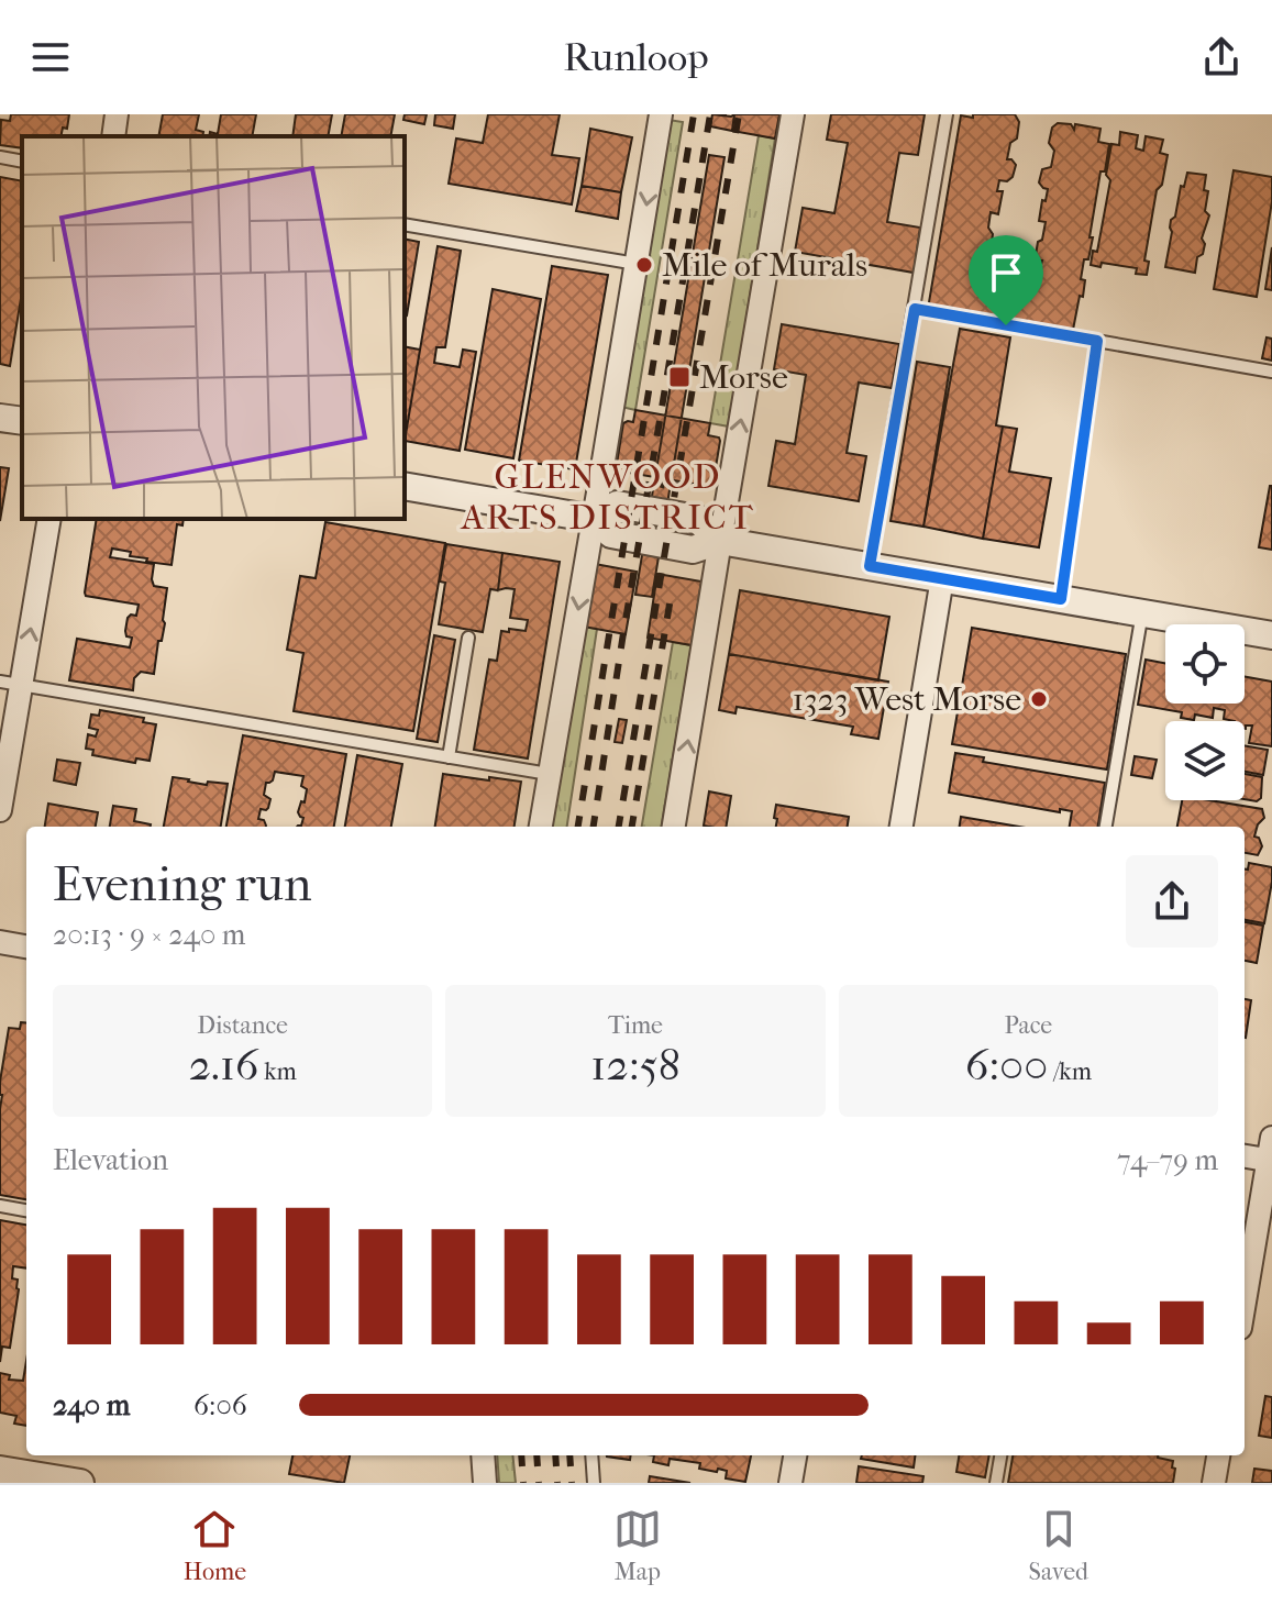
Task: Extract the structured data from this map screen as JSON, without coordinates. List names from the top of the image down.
{
  "districts": ["GLENWOOD ARTS DISTRICT"],
  "places": {
    "other": ["Mile of Murals", "1323 West Morse"],
    "transit": ["Morse"]
  },
  "page": {
    "header": "Runloop",
    "heading": ["Evening run", "20:13 · 9 × 240 m"],
    "stats": [
      ["Distance", "2.16 km"],
      ["Time", "12:58"],
      ["Pace", "6:00 /km"]
    ],
    "chart": ["Elevation", "74–79 m"],
    "list": [
      {
        "name": "240 m",
        "note": "6:06"
      }
    ],
    "tabs": ["Home", "Map", "Saved"]
  }
}
